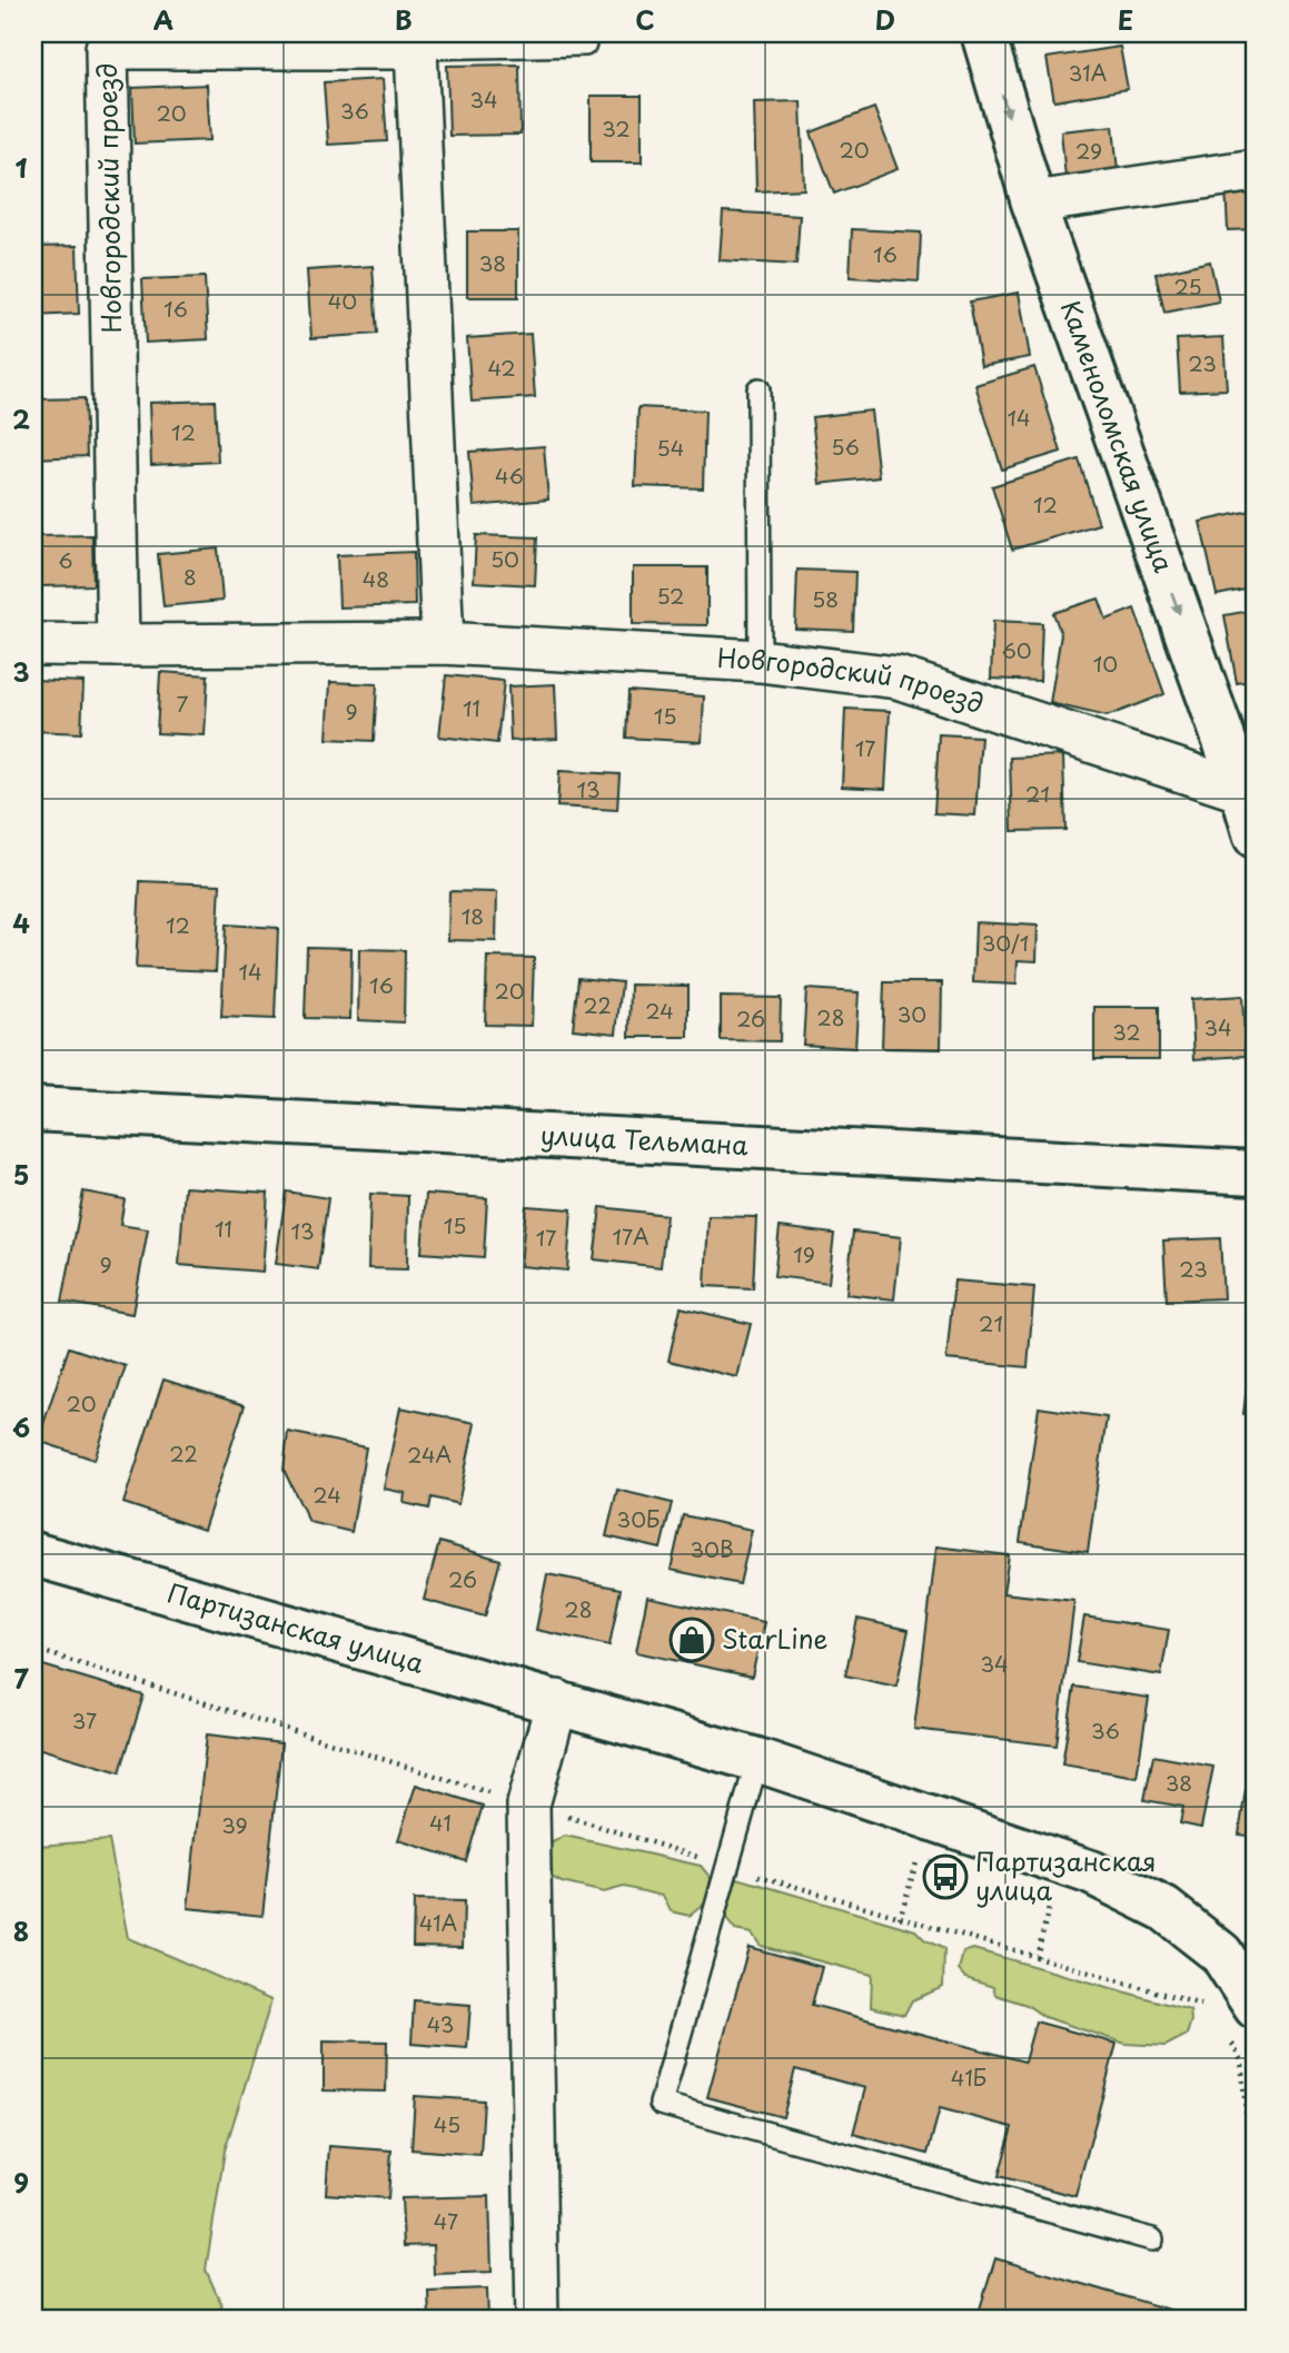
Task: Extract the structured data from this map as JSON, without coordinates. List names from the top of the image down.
{
  "streets": {
    "street": [
      "Новгородский проезд",
      "Каменоломская улица",
      "улица Тельмана",
      "Партизанская улица"
    ]
  },
  "crossings": [
    ["Новгородский проезд", "Каменоломская улица"]
  ],
  "one_way": ["Каменоломская улица"],
  "places": {
    "shop": ["StarLine"],
    "bus stop": ["Партизанская улица"]
  },
  "house_numbers": [
    "31А",
    "34",
    "36",
    "20",
    "32",
    "20",
    "29",
    "16",
    "38",
    "25",
    "40",
    "16",
    "23",
    "42",
    "14",
    "12",
    "56",
    "54",
    "46",
    "12",
    "50",
    "6",
    "8",
    "48",
    "52",
    "58",
    "60",
    "10",
    "7",
    "11",
    "9",
    "15",
    "17",
    "13",
    "21",
    "18",
    "12",
    "30/1",
    "14",
    "16",
    "20",
    "22",
    "24",
    "30",
    "28",
    "26",
    "34",
    "32",
    "15",
    "11",
    "13",
    "17А",
    "17",
    "19",
    "9",
    "23",
    "21",
    "20",
    "22",
    "24А",
    "24",
    "30Б",
    "30В",
    "26",
    "28",
    "34",
    "37",
    "36",
    "38",
    "41",
    "39",
    "41А",
    "43",
    "41Б",
    "45",
    "47"
  ],
  "grid": {
    "columns": [
      "A",
      "B",
      "C",
      "D",
      "E"
    ],
    "rows": [
      "1",
      "2",
      "3",
      "4",
      "5",
      "6",
      "7",
      "8",
      "9"
    ]
  }
}
